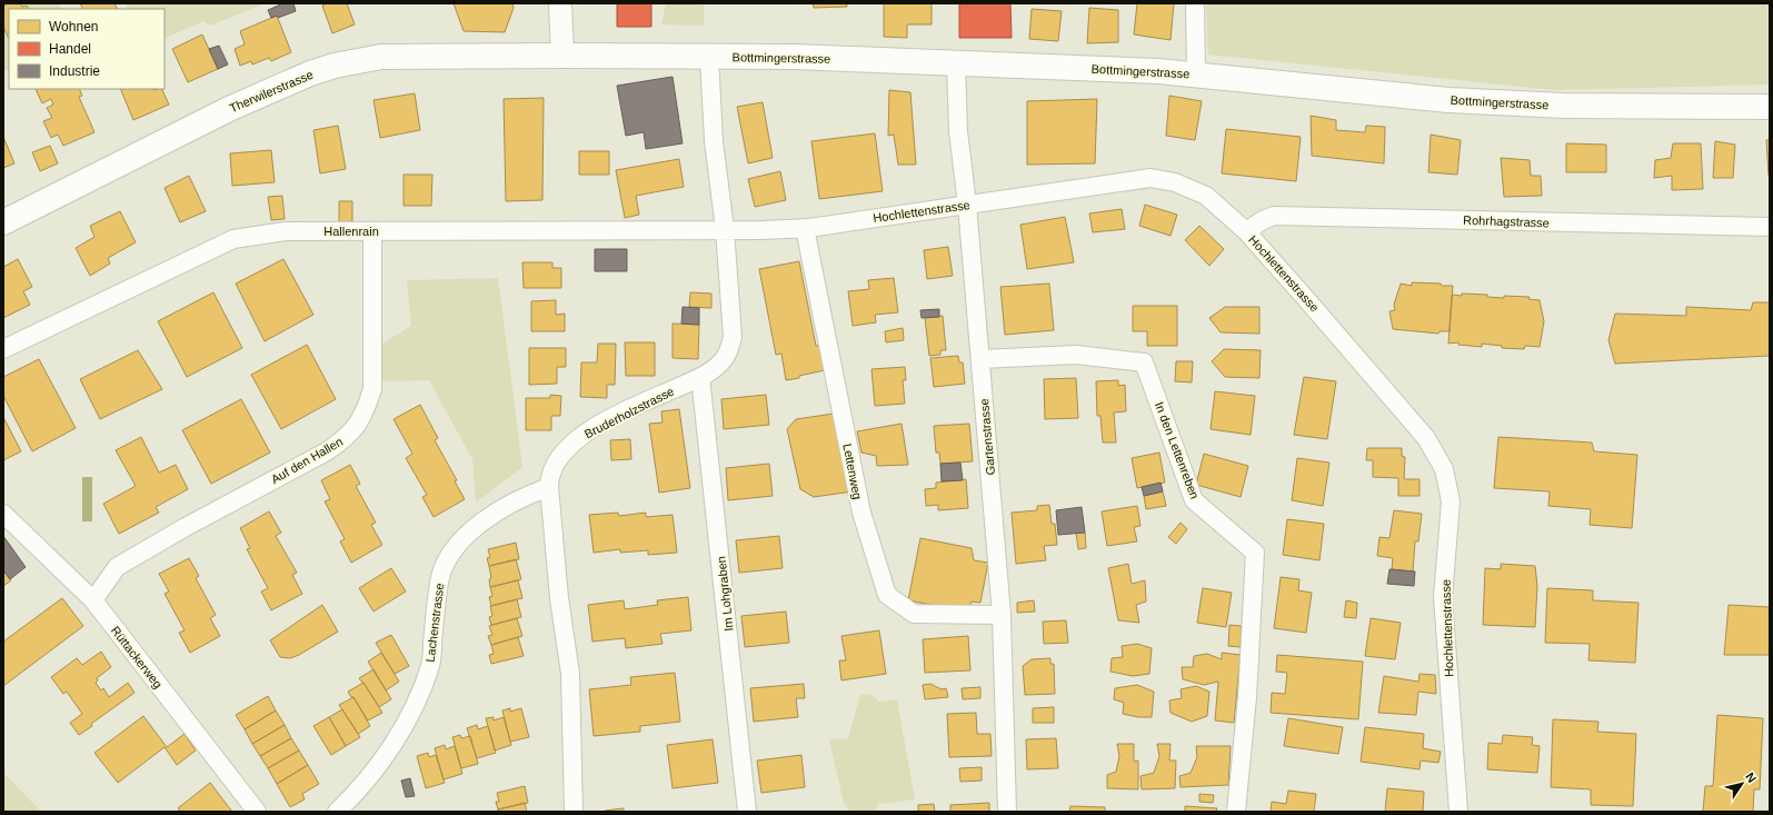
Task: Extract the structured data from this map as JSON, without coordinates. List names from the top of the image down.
{
  "streets": {
    "main road": ["Bottmingerstrasse", "Therwilerstrasse"],
    "street": [
      "Hochlettenstrasse",
      "Rohrhagstrasse",
      "Hallenrain",
      "Bruderholzstrasse",
      "Gartenstrasse",
      "In den Lettenreben",
      "Auf den Hallen",
      "Lettenweg",
      "Im Lohgraben",
      "Lachenstrasse",
      "Rüttackerweg"
    ]
  },
  "crossings": [
    ["Bottmingerstrasse", "Therwilerstrasse"],
    ["Bottmingerstrasse", "Bruderholzstrasse"],
    ["Bottmingerstrasse", "Gartenstrasse"],
    ["Hochlettenstrasse", "Rohrhagstrasse"],
    ["Hochlettenstrasse", "Hallenrain"],
    ["Hochlettenstrasse", "Bruderholzstrasse"],
    ["Hochlettenstrasse", "Gartenstrasse"],
    ["Hochlettenstrasse", "Lettenweg"],
    ["Hallenrain", "Bruderholzstrasse"],
    ["Hallenrain", "Auf den Hallen"],
    ["Bruderholzstrasse", "Im Lohgraben"],
    ["Bruderholzstrasse", "Lachenstrasse"],
    ["Gartenstrasse", "In den Lettenreben"],
    ["Gartenstrasse", "Lettenweg"],
    ["Auf den Hallen", "Rüttackerweg"]
  ],
  "legend": ["Wohnen", "Handel", "Industrie"],
  "north": "top right"
}
